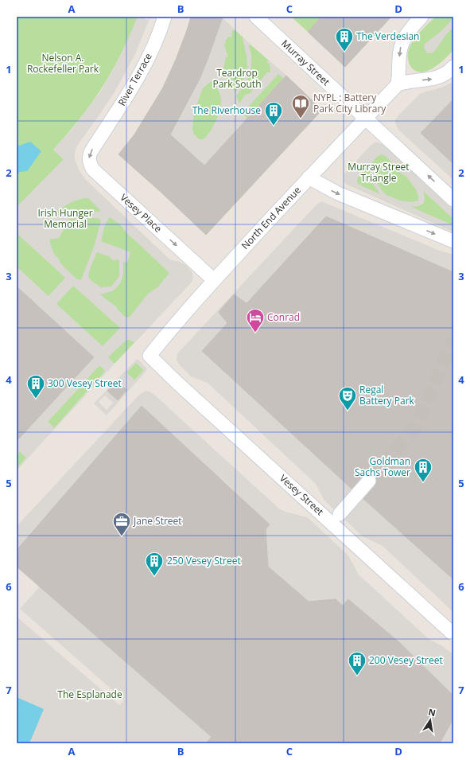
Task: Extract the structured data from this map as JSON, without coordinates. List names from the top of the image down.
{
  "streets": {
    "street": [
      "Murray Street",
      "River Terrace",
      "Vesey Place",
      "North End Avenue",
      "Vesey Street"
    ]
  },
  "crossings": [
    ["Murray Street", "North End Avenue"],
    ["River Terrace", "Vesey Place"],
    ["Vesey Place", "North End Avenue"],
    ["North End Avenue", "Vesey Street"]
  ],
  "one_way": ["Vesey Place"],
  "parks": [
    "Nelson A. Rockefeller Park",
    "Teardrop Park South",
    "Murray Street Triangle",
    "Irish Hunger Memorial",
    "The Esplanade"
  ],
  "places": {
    "building": [
      "The Verdesian",
      "The Riverhouse",
      "300 Vesey Street",
      "Goldman Sachs Tower",
      "250 Vesey Street",
      "200 Vesey Street"
    ],
    "library": ["NYPL : Battery Park City Library"],
    "hotel": ["Conrad"],
    "theatre": ["Regal Battery Park"],
    "office": ["Jane Street"]
  },
  "north": "top",
  "grid": {
    "columns": [
      "A",
      "B",
      "C",
      "D"
    ],
    "rows": [
      "1",
      "2",
      "3",
      "4",
      "5",
      "6",
      "7"
    ]
  }
}
